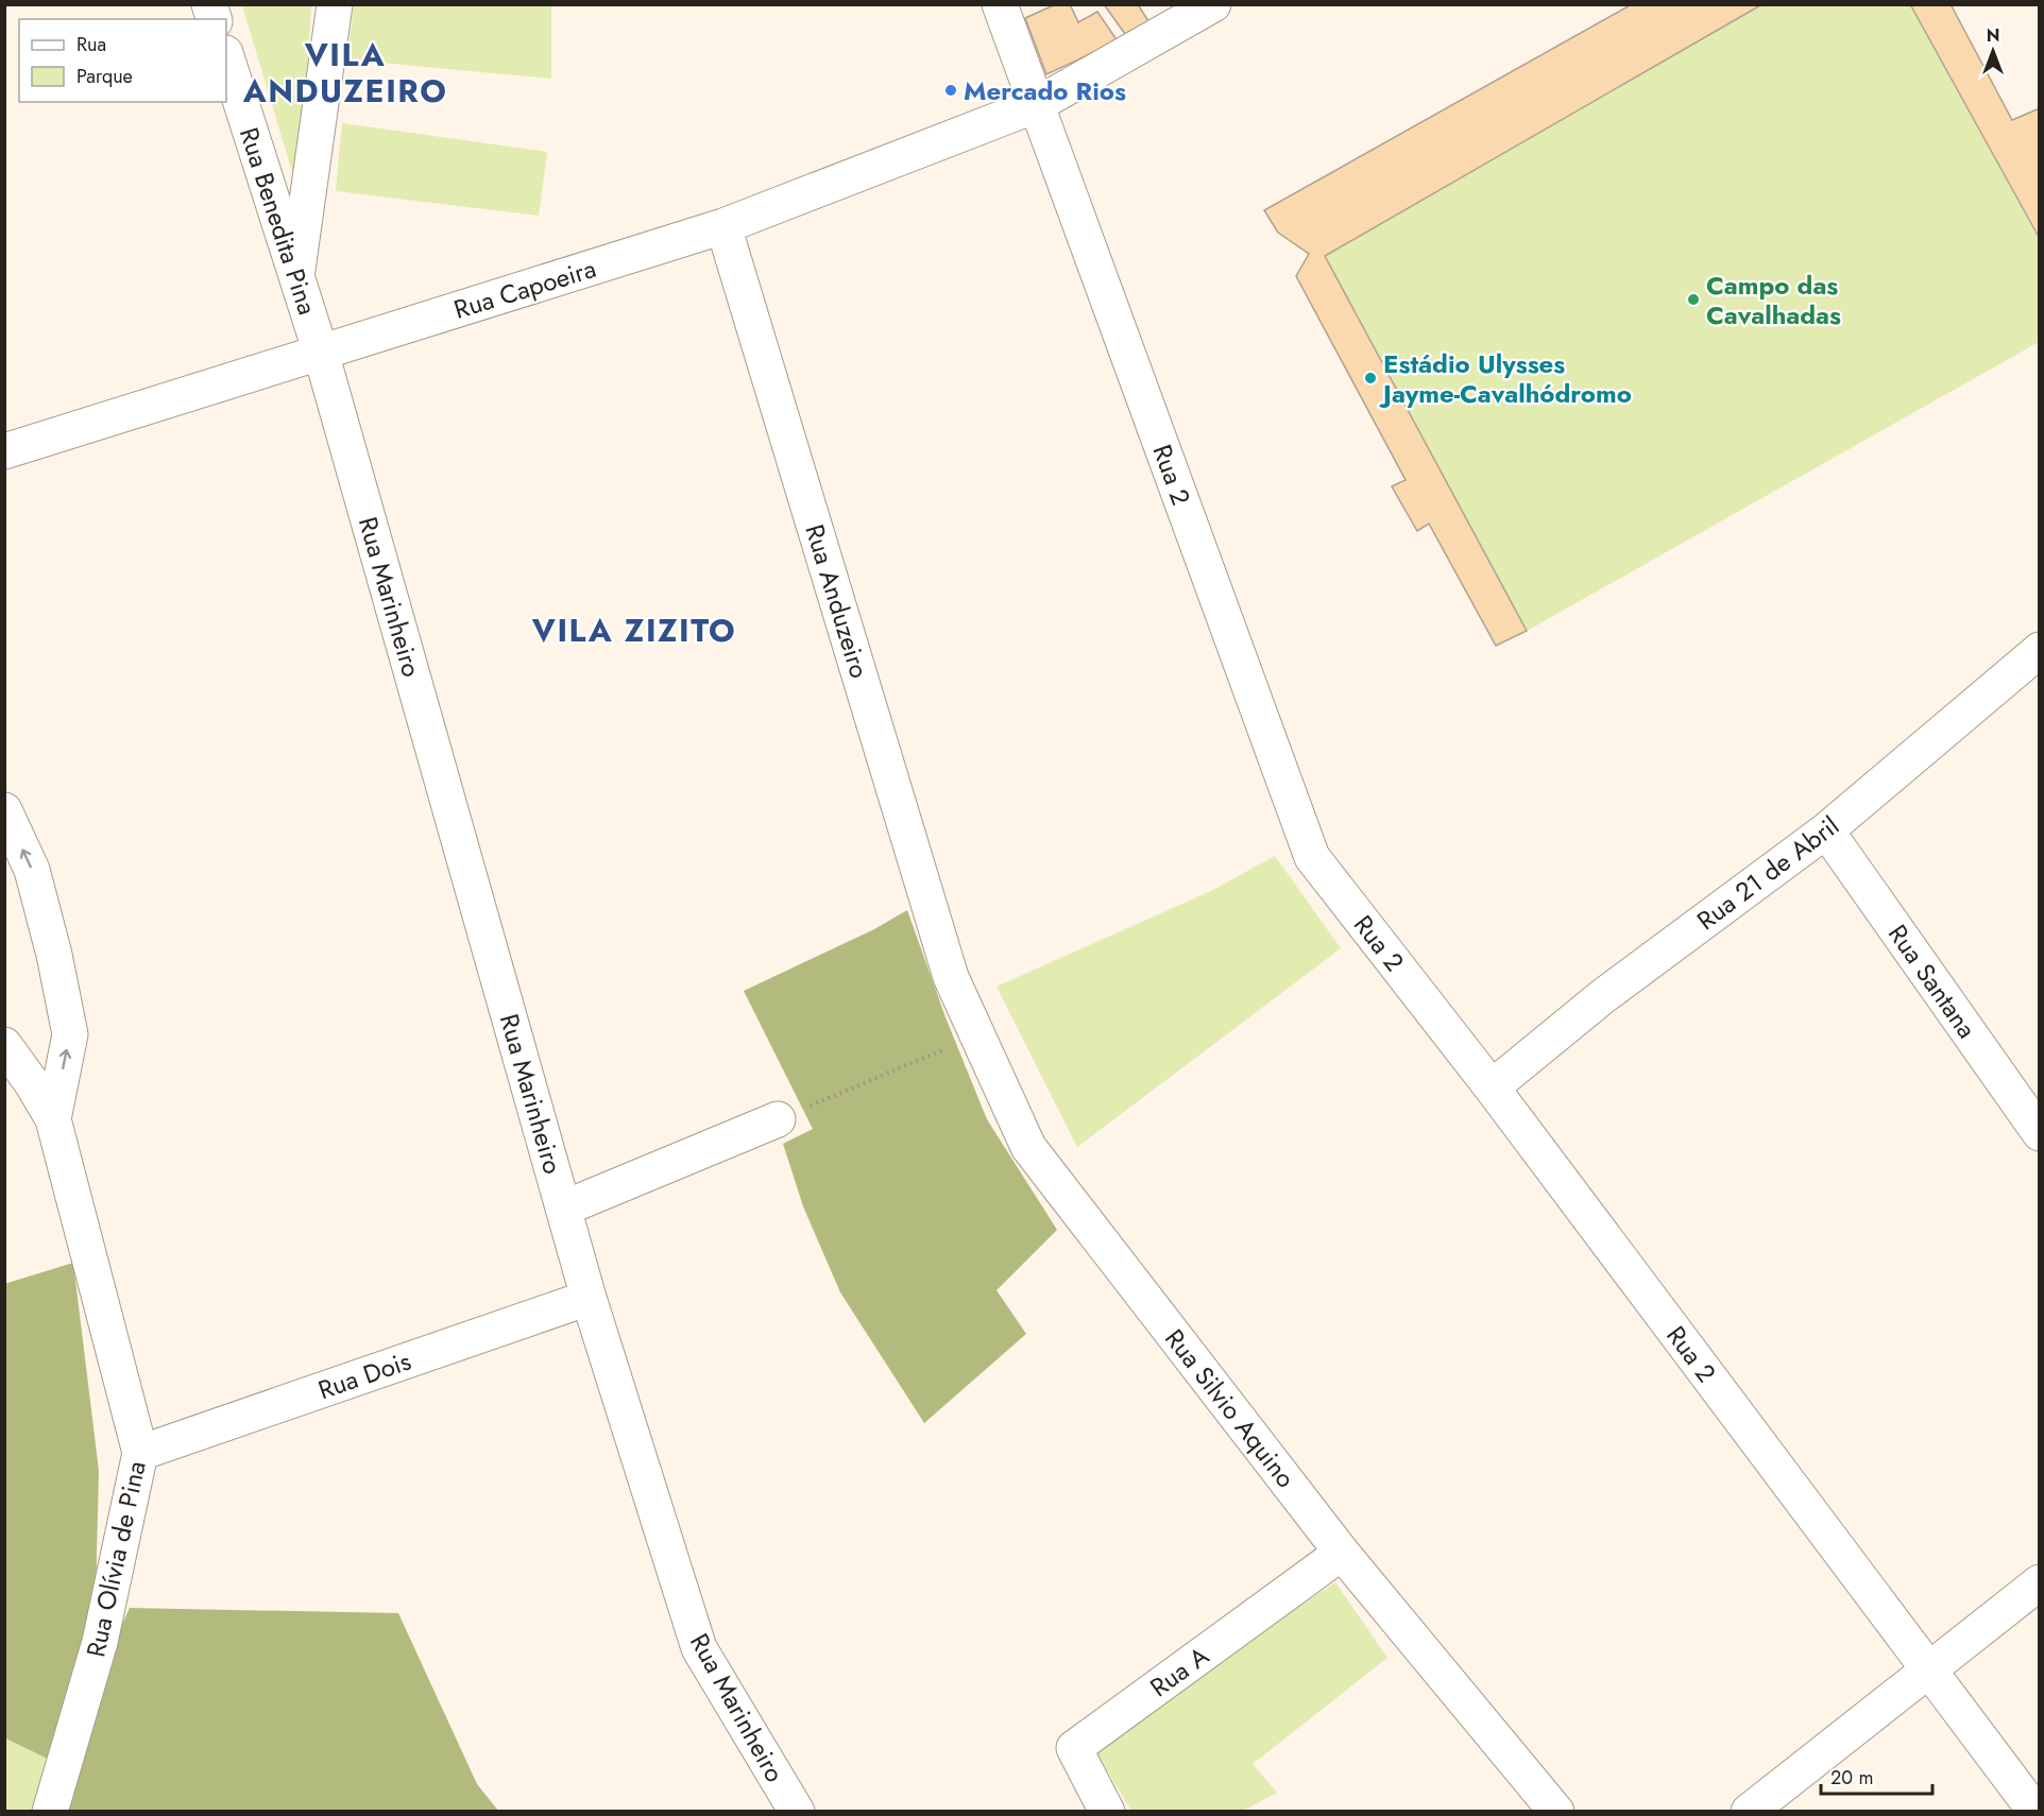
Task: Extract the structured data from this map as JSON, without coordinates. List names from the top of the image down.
{
  "streets": {
    "street": [
      "Rua Benedita Pina",
      "Rua Capoeira",
      "Rua 2",
      "Rua Marinheiro",
      "Rua Anduzeiro",
      "Rua 21 de Abril",
      "Rua Santana",
      "Rua Dois",
      "Rua Silvio Aquino",
      "Rua Olívia de Pina",
      "Rua A"
    ]
  },
  "crossings": [
    ["Rua Benedita Pina", "Rua Capoeira"],
    ["Rua Benedita Pina", "Rua Marinheiro"],
    ["Rua Capoeira", "Rua 2"],
    ["Rua Capoeira", "Rua Marinheiro"],
    ["Rua Capoeira", "Rua Anduzeiro"],
    ["Rua 2", "Rua 21 de Abril"],
    ["Rua Marinheiro", "Rua Dois"],
    ["Rua Anduzeiro", "Rua Silvio Aquino"],
    ["Rua 21 de Abril", "Rua Santana"],
    ["Rua Dois", "Rua Olívia de Pina"],
    ["Rua Silvio Aquino", "Rua A"]
  ],
  "districts": ["VILA ANDUZEIRO", "VILA ZIZITO"],
  "places": ["Mercado Rios", "Campo das Cavalhadas", "Estádio Ulysses Jayme-Cavalhódromo"],
  "legend": ["Rua", "Parque"],
  "scale_bar": "20 m",
  "north": "top"
}
